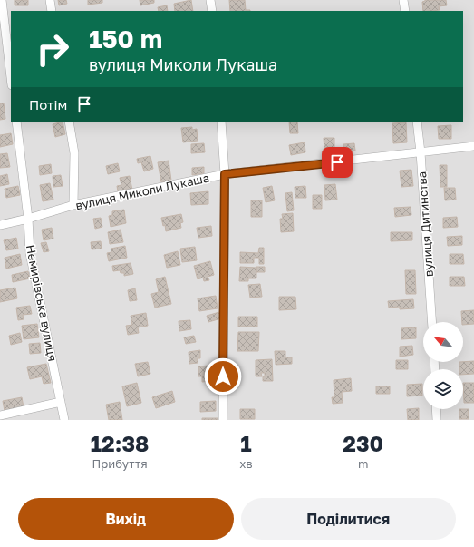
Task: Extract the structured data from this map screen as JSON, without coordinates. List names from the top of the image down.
{
  "streets": {
    "street": ["вулиця Миколи Лукаша", "вулиця Дитинства", "Немирівська вулиця"]
  },
  "crossings": [
    ["вулиця Миколи Лукаша", "вулиця Дитинства"],
    ["вулиця Миколи Лукаша", "Немирівська вулиця"]
  ],
  "north": "top left",
  "page": {
    "turn": ["150 m", "вулиця Миколи Лукаша"],
    "then": "Потім",
    "eta": [
      "12:38",
      "Прибуття",
      "1",
      "хв",
      "230",
      "m"
    ],
    "buttons": ["Вихід", "Поділитися"]
  }
}
